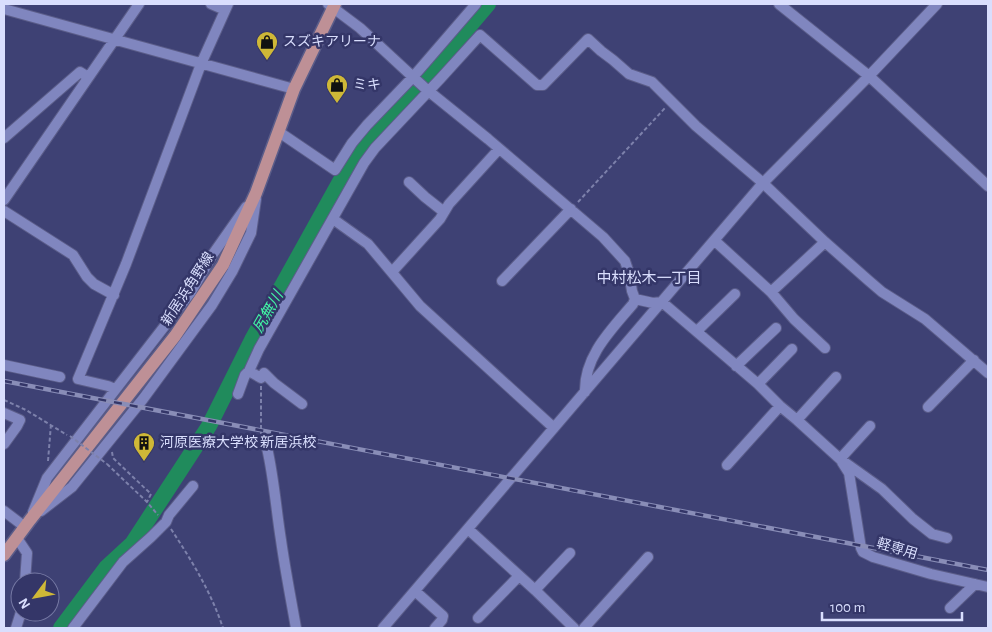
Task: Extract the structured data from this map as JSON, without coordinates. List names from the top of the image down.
{
  "streets": {
    "main road": ["新居浜角野線"],
    "street": ["軽専用"]
  },
  "districts": ["中村松木一丁目"],
  "water": ["尻無川"],
  "places": {
    "shop": ["スズキアリーナ", "ミキ"],
    "building": ["河原医療大学校 新居浜校"]
  },
  "scale_bar": "100 m",
  "north": "bottom left"
}
